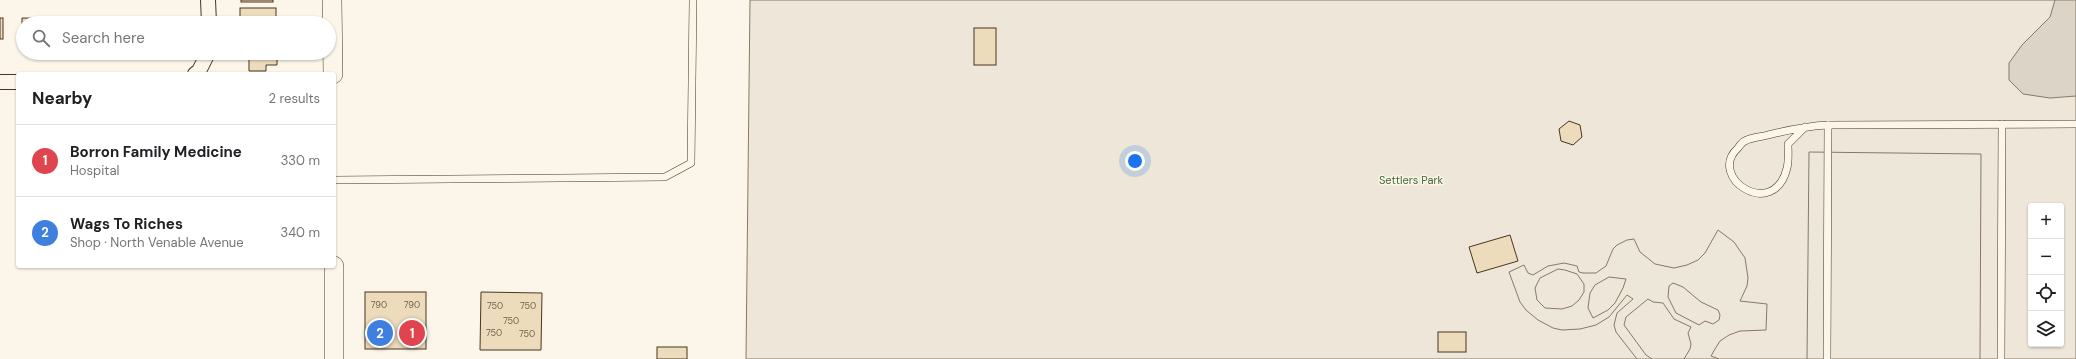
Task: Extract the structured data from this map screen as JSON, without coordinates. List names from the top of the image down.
{
  "parks": ["Settlers Park"],
  "house_numbers": [
    "790",
    "790",
    "750",
    "750",
    "750",
    "750",
    "750"
  ],
  "page": {
    "search": "Search here",
    "heading": ["Nearby", "2 results"],
    "list": [
      {
        "mark": "1",
        "name": "Borron Family Medicine",
        "note": "Hospital",
        "value": "330 m"
      },
      {
        "mark": "2",
        "name": "Wags To Riches",
        "note": "Shop · North Venable Avenue",
        "value": "340 m"
      }
    ],
    "map_buttons": ["+", "−"],
    "pins": ["1", "2"]
  }
}
